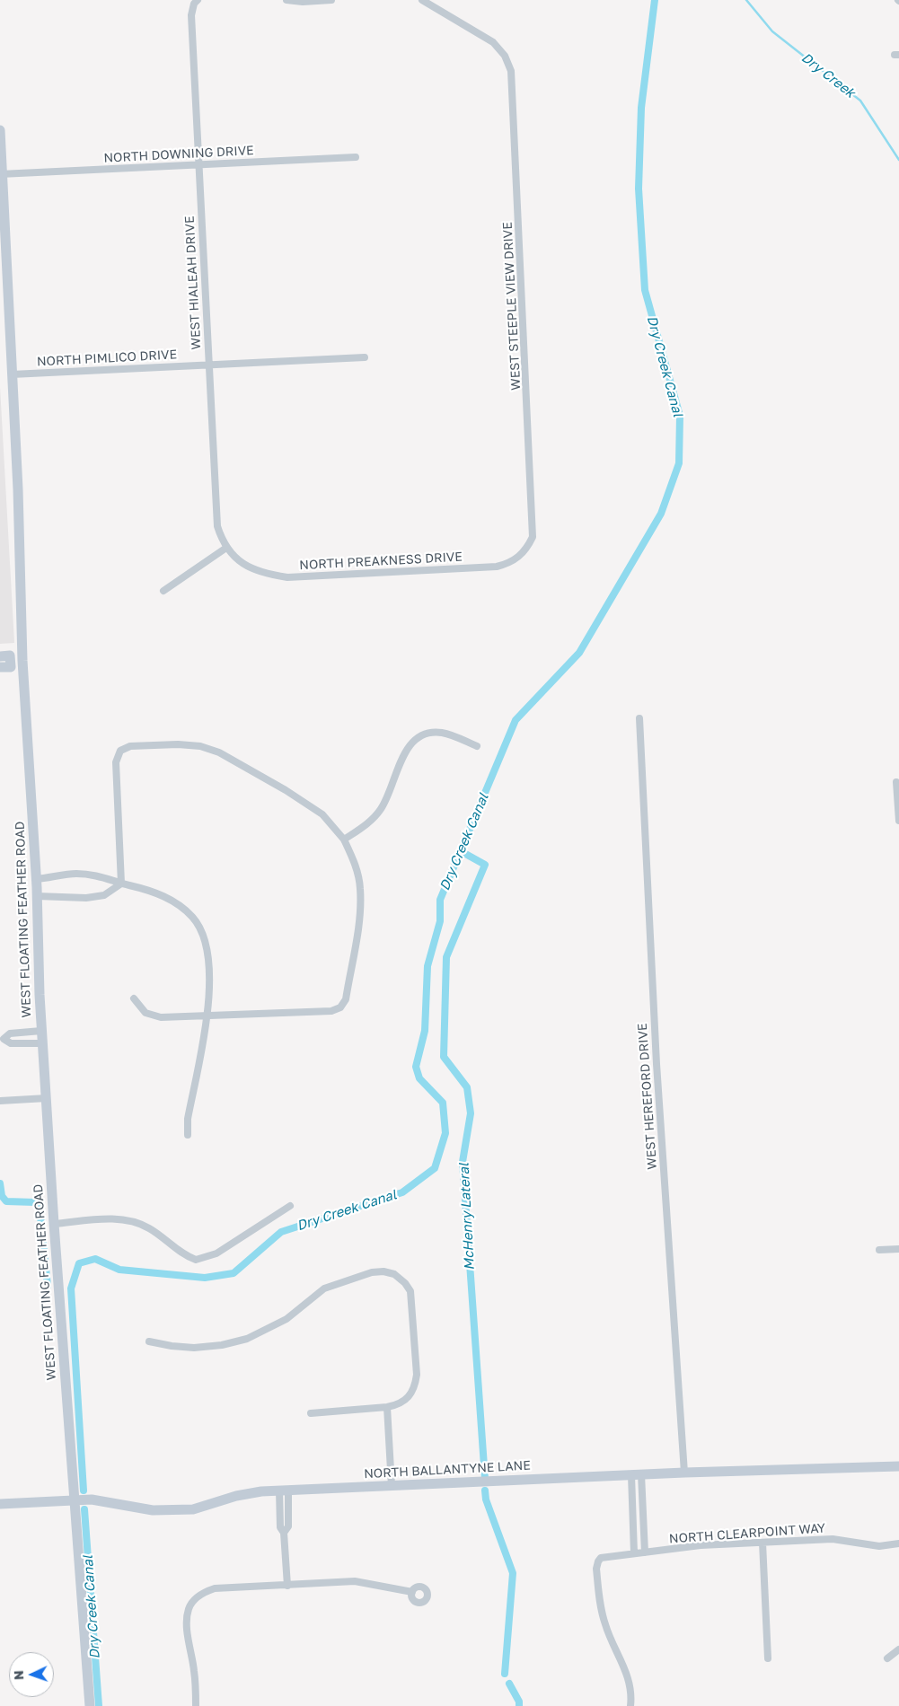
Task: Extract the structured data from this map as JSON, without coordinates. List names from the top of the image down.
{
  "streets": {
    "main road": ["WEST FLOATING FEATHER ROAD", "NORTH BALLANTYNE LANE"],
    "street": [
      "NORTH DOWNING DRIVE",
      "WEST HIALEAH DRIVE",
      "WEST STEEPLE VIEW DRIVE",
      "NORTH PIMLICO DRIVE",
      "NORTH PREAKNESS DRIVE",
      "WEST HEREFORD DRIVE",
      "NORTH CLEARPOINT WAY"
    ]
  },
  "crossings": [
    ["NORTH DOWNING DRIVE", "WEST HIALEAH DRIVE"],
    ["NORTH DOWNING DRIVE", "WEST FLOATING FEATHER ROAD"],
    ["WEST HIALEAH DRIVE", "NORTH PIMLICO DRIVE"],
    ["WEST HIALEAH DRIVE", "NORTH PREAKNESS DRIVE"],
    ["WEST STEEPLE VIEW DRIVE", "NORTH PREAKNESS DRIVE"],
    ["NORTH PIMLICO DRIVE", "WEST FLOATING FEATHER ROAD"],
    ["WEST FLOATING FEATHER ROAD", "NORTH BALLANTYNE LANE"],
    ["WEST HEREFORD DRIVE", "NORTH BALLANTYNE LANE"]
  ],
  "water": ["Dry Creek", "Dry Creek Canal", "McHenry Lateral"],
  "north": "left"
}
